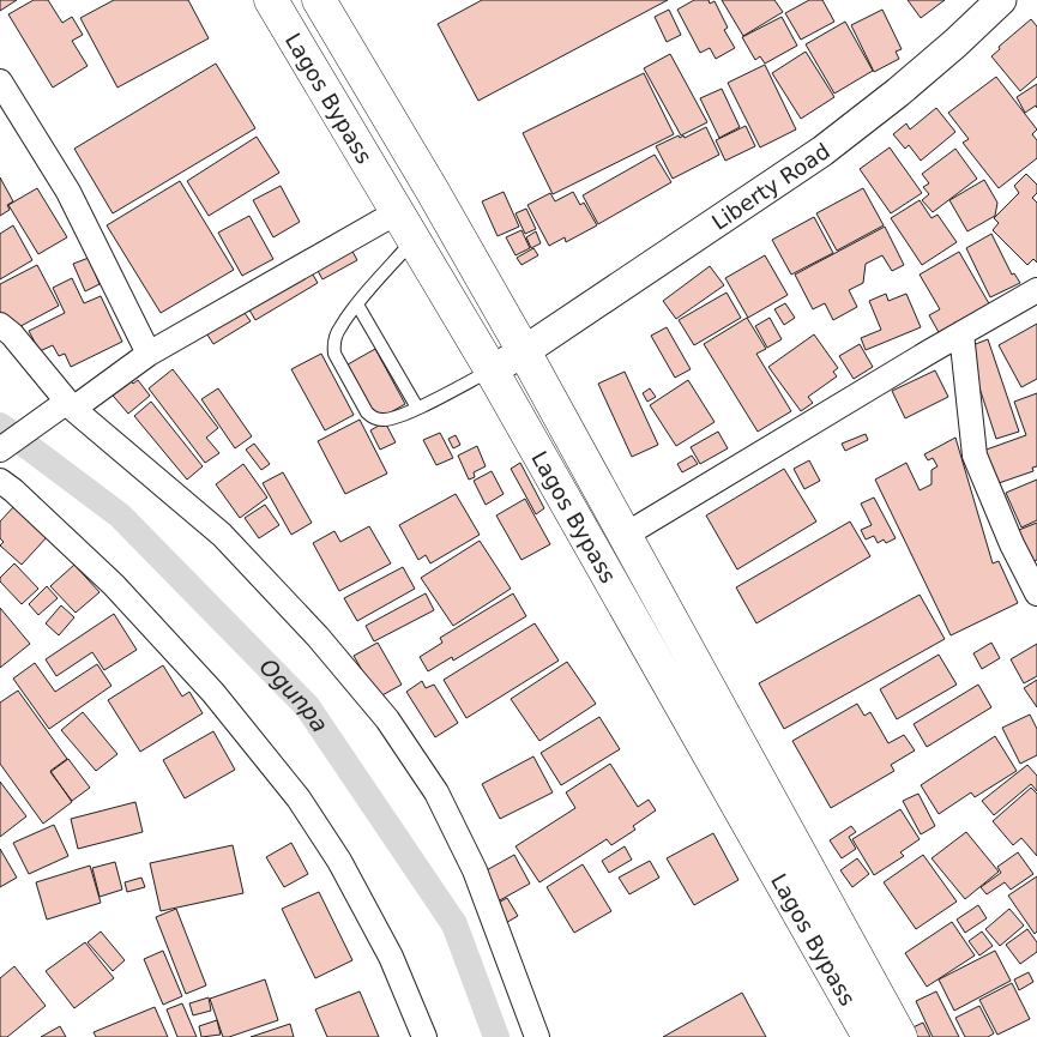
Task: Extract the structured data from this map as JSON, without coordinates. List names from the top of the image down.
{
  "streets": {
    "main road": ["Lagos Bypass"],
    "street": ["Liberty Road"]
  },
  "crossings": [
    ["Lagos Bypass", "Liberty Road"]
  ],
  "water": ["Ogunpa"]
}
